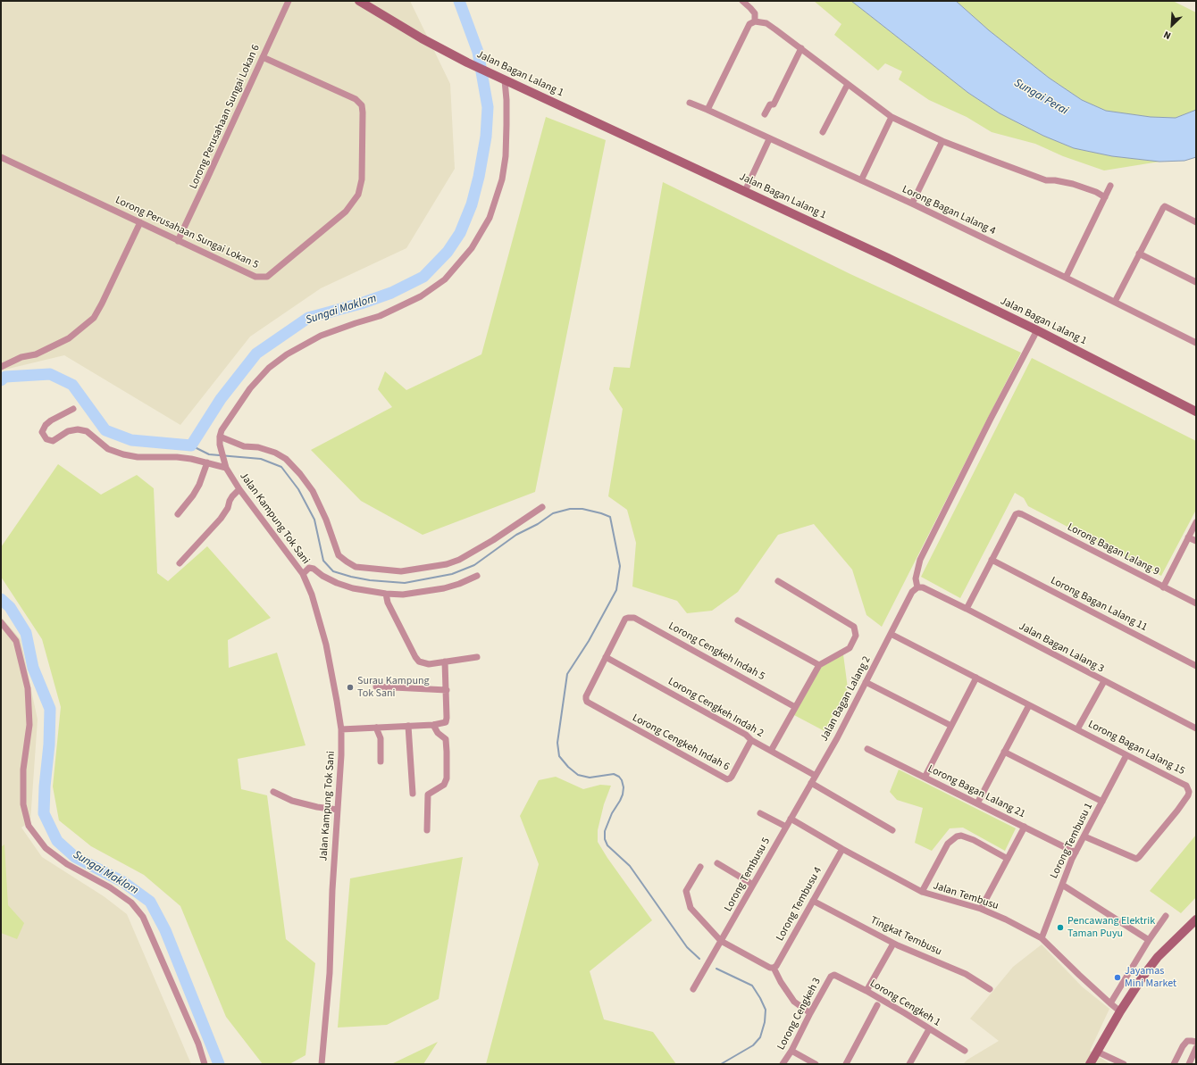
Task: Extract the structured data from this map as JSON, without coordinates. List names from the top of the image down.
{
  "streets": {
    "main road": ["Jalan Bagan Lalang 1"],
    "street": [
      "Lorong Perusahaan Sungai Lokan 6",
      "Lorong Bagan Lalang 4",
      "Lorong Perusahaan Sungai Lokan 5",
      "Jalan Kampung Tok Sani",
      "Lorong Bagan Lalang 9",
      "Lorong Bagan Lalang 11",
      "Jalan Bagan Lalang 3",
      "Lorong Cengkeh Indah 5",
      "Jalan Bagan Lalang 2",
      "Lorong Cengkeh Indah 2",
      "Lorong Cengkeh Indah 6",
      "Lorong Bagan Lalang 15",
      "Lorong Bagan Lalang 21",
      "Lorong Tembusu 1",
      "Lorong Tembusu 5",
      "Jalan Tembusu",
      "Lorong Tembusu 4",
      "Tingkat Tembusu",
      "Lorong Cengkeh 1",
      "Lorong Cengkeh 3"
    ]
  },
  "crossings": [
    ["Jalan Bagan Lalang 1", "Jalan Kampung Tok Sani"],
    ["Lorong Perusahaan Sungai Lokan 6", "Lorong Perusahaan Sungai Lokan 5"],
    ["Lorong Bagan Lalang 9", "Lorong Bagan Lalang 11"],
    ["Jalan Bagan Lalang 3", "Jalan Bagan Lalang 2"],
    ["Jalan Bagan Lalang 3", "Lorong Bagan Lalang 15"],
    ["Lorong Cengkeh Indah 5", "Lorong Cengkeh Indah 2"],
    ["Lorong Cengkeh Indah 5", "Lorong Cengkeh Indah 6"],
    ["Jalan Bagan Lalang 2", "Lorong Cengkeh Indah 2"],
    ["Jalan Bagan Lalang 2", "Lorong Bagan Lalang 15"],
    ["Jalan Bagan Lalang 2", "Lorong Tembusu 5"],
    ["Jalan Bagan Lalang 2", "Jalan Tembusu"],
    ["Lorong Cengkeh Indah 2", "Lorong Cengkeh Indah 6"],
    ["Lorong Bagan Lalang 15", "Lorong Tembusu 1"],
    ["Lorong Bagan Lalang 21", "Lorong Tembusu 1"],
    ["Lorong Tembusu 1", "Jalan Tembusu"],
    ["Lorong Tembusu 5", "Jalan Tembusu"],
    ["Jalan Tembusu", "Lorong Tembusu 4"],
    ["Lorong Tembusu 4", "Tingkat Tembusu"],
    ["Lorong Cengkeh 1", "Lorong Cengkeh 3"]
  ],
  "water": ["Sungai Perai", "Sungai Maklom"],
  "places": ["Surau Kampung Tok Sani", "Pencawang Elektrik Taman Puyu", "Jayamas Mini Market"],
  "north": "bottom left"
}
